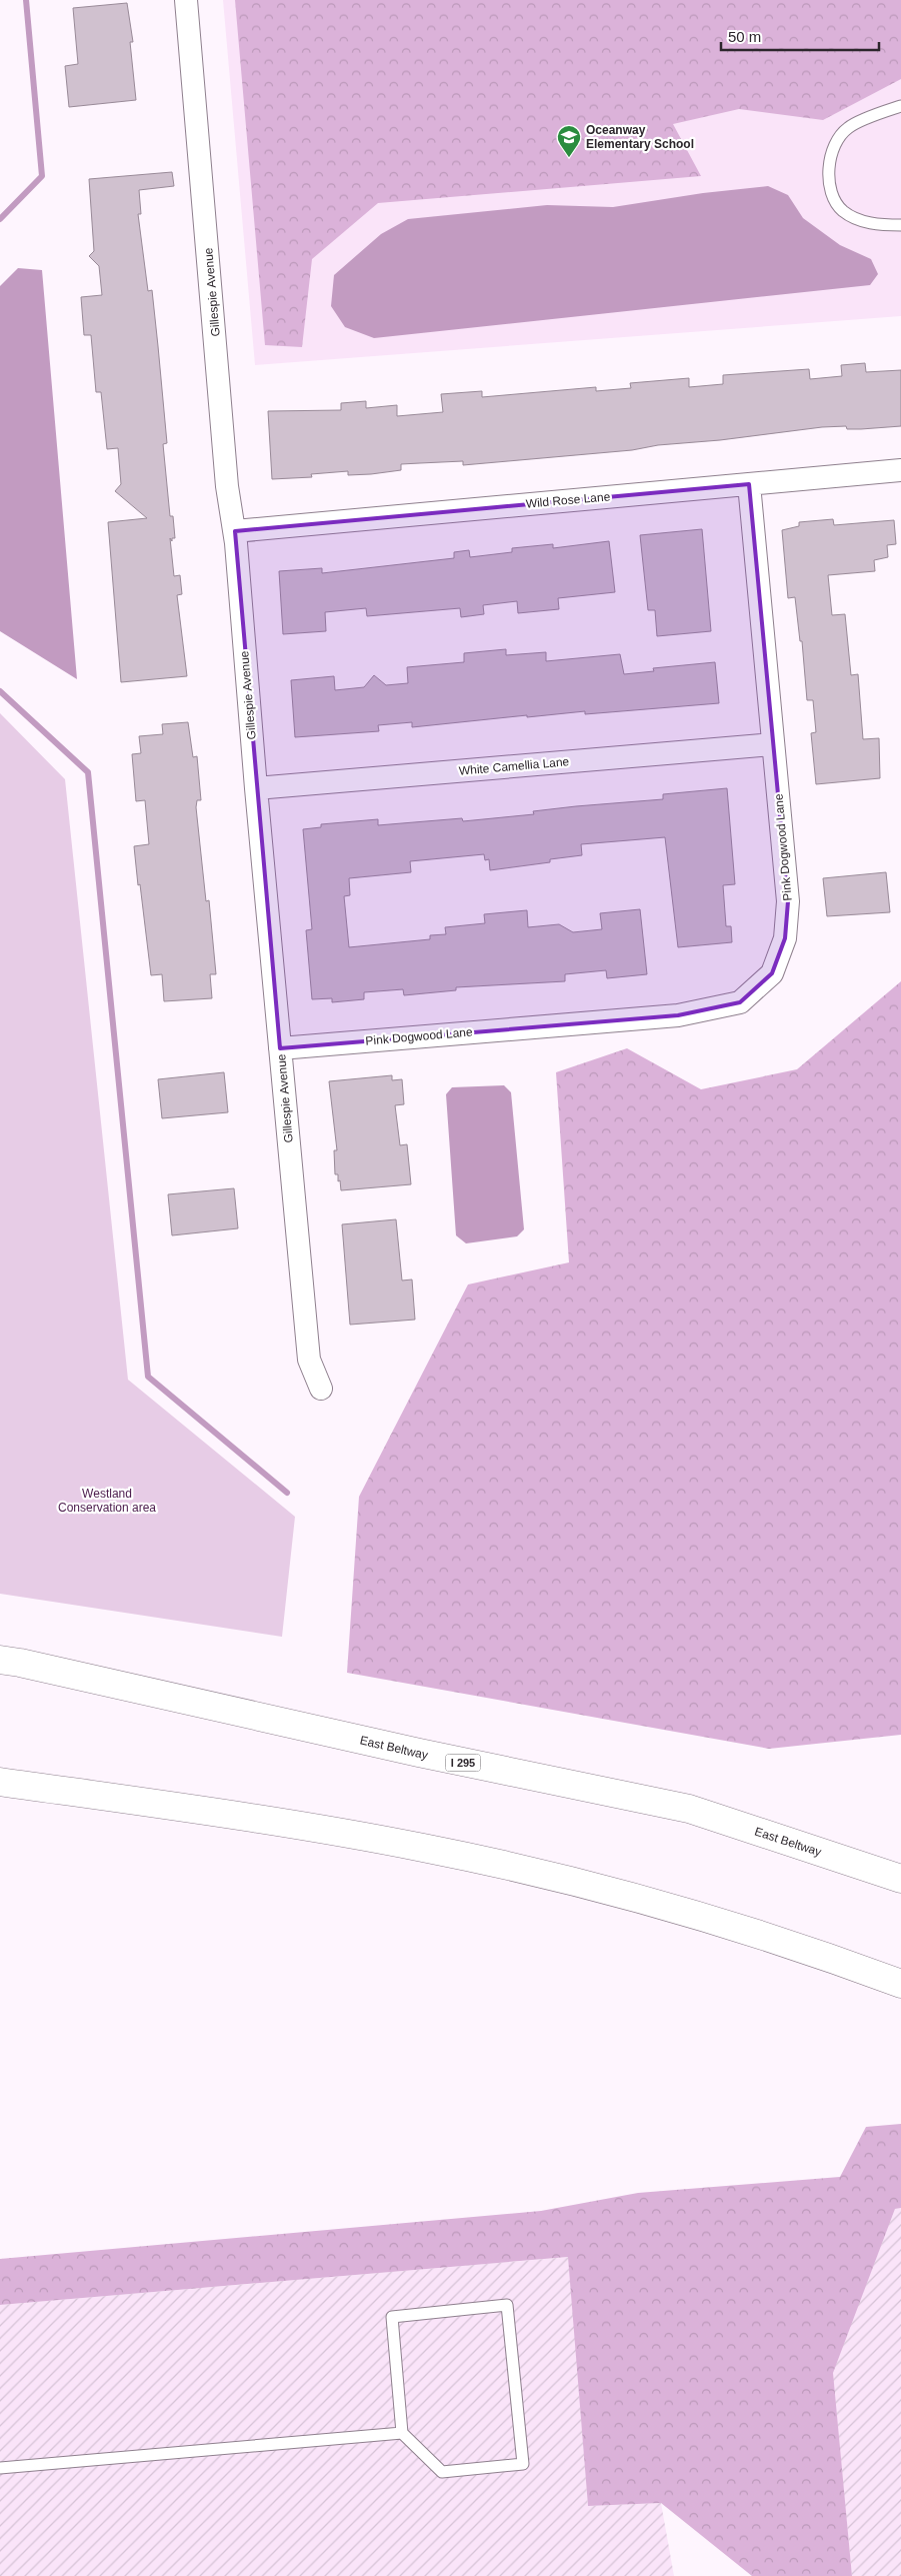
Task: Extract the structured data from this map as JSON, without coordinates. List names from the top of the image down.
{
  "streets": {
    "highway": ["East Beltway", "I 295"],
    "street": [
      "Gillespie Avenue",
      "Wild Rose Lane",
      "White Camellia Lane",
      "Pink Dogwood Lane"
    ]
  },
  "crossings": [
    ["Gillespie Avenue", "Wild Rose Lane"],
    ["Gillespie Avenue", "White Camellia Lane"],
    ["Gillespie Avenue", "Pink Dogwood Lane"],
    ["Wild Rose Lane", "Pink Dogwood Lane"],
    ["White Camellia Lane", "Pink Dogwood Lane"]
  ],
  "parks": ["Westland Conservation area"],
  "places": {
    "school or university": ["Oceanway Elementary School"]
  },
  "scale_bar": "50 m"
}
